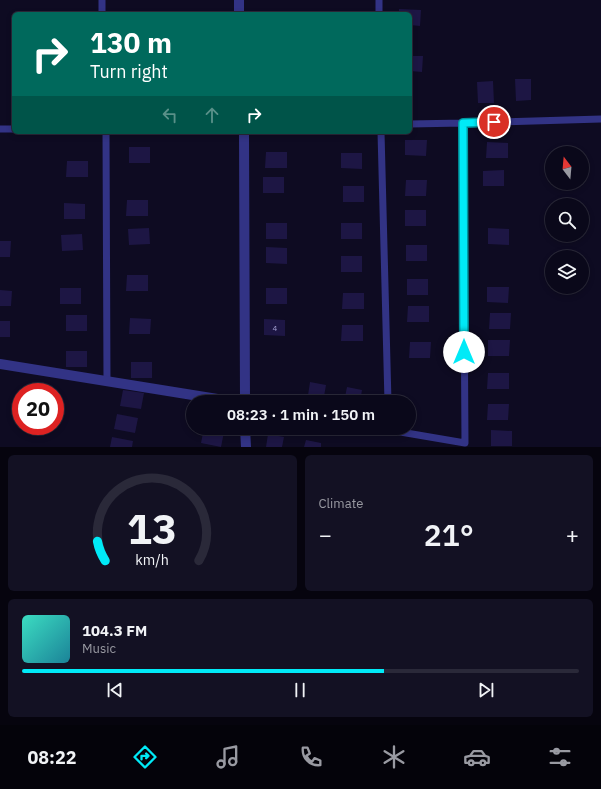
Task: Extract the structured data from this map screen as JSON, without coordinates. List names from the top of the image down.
{
  "house_numbers": ["4"],
  "north": "top",
  "page": {
    "turn": ["130 m", "Turn right"],
    "limit": "20",
    "trip": "08:23 · 1 min · 150 m",
    "tile": "Climate",
    "heat": ["−", "21°", "+"],
    "song": ["104.3 FM", "Music"],
    "tabs": "08:22",
    "gauge": ["13", "km/h"]
  }
}
